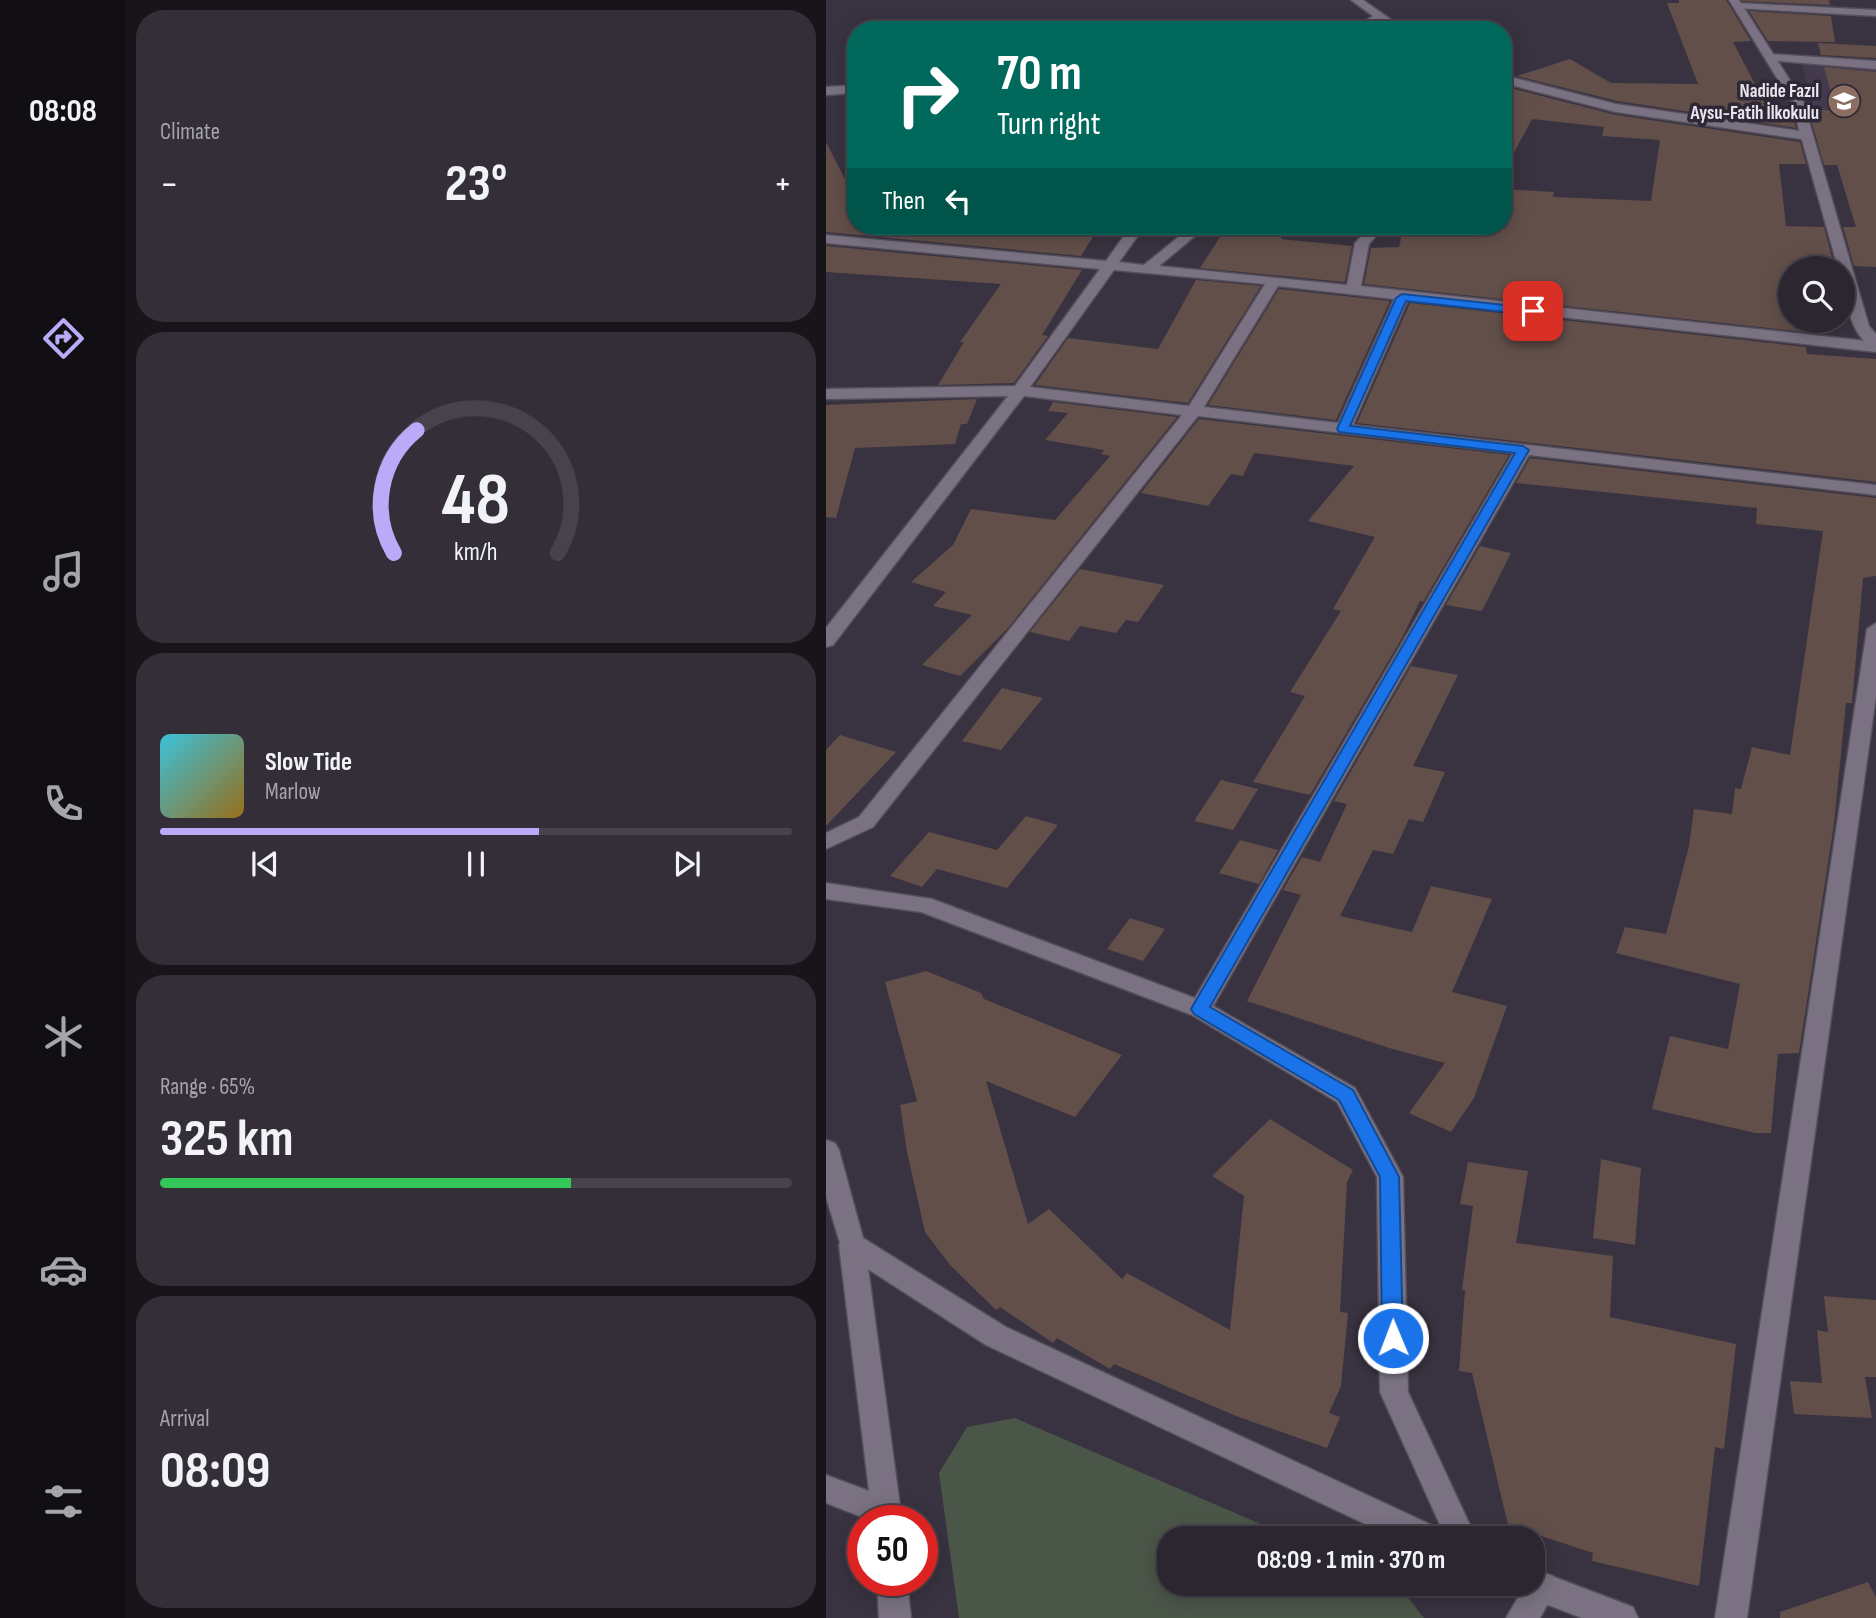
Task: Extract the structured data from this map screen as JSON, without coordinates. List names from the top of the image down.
{
  "places": {
    "school or university": ["Nadide Fazıl Aysu-Fatih İlkokulu"]
  },
  "page": {
    "tabs": "08:08",
    "tile": [
      "Climate",
      ["Range · 65%", "325 km"],
      ["Arrival", "08:09"]
    ],
    "turn": ["70 m", "Turn right"],
    "heat": ["−", "23°", "+"],
    "then": "Then",
    "song": ["Slow Tide", "Marlow"],
    "limit": "50",
    "trip": "08:09 · 1 min · 370 m",
    "gauge": ["48", "km/h"]
  }
}
